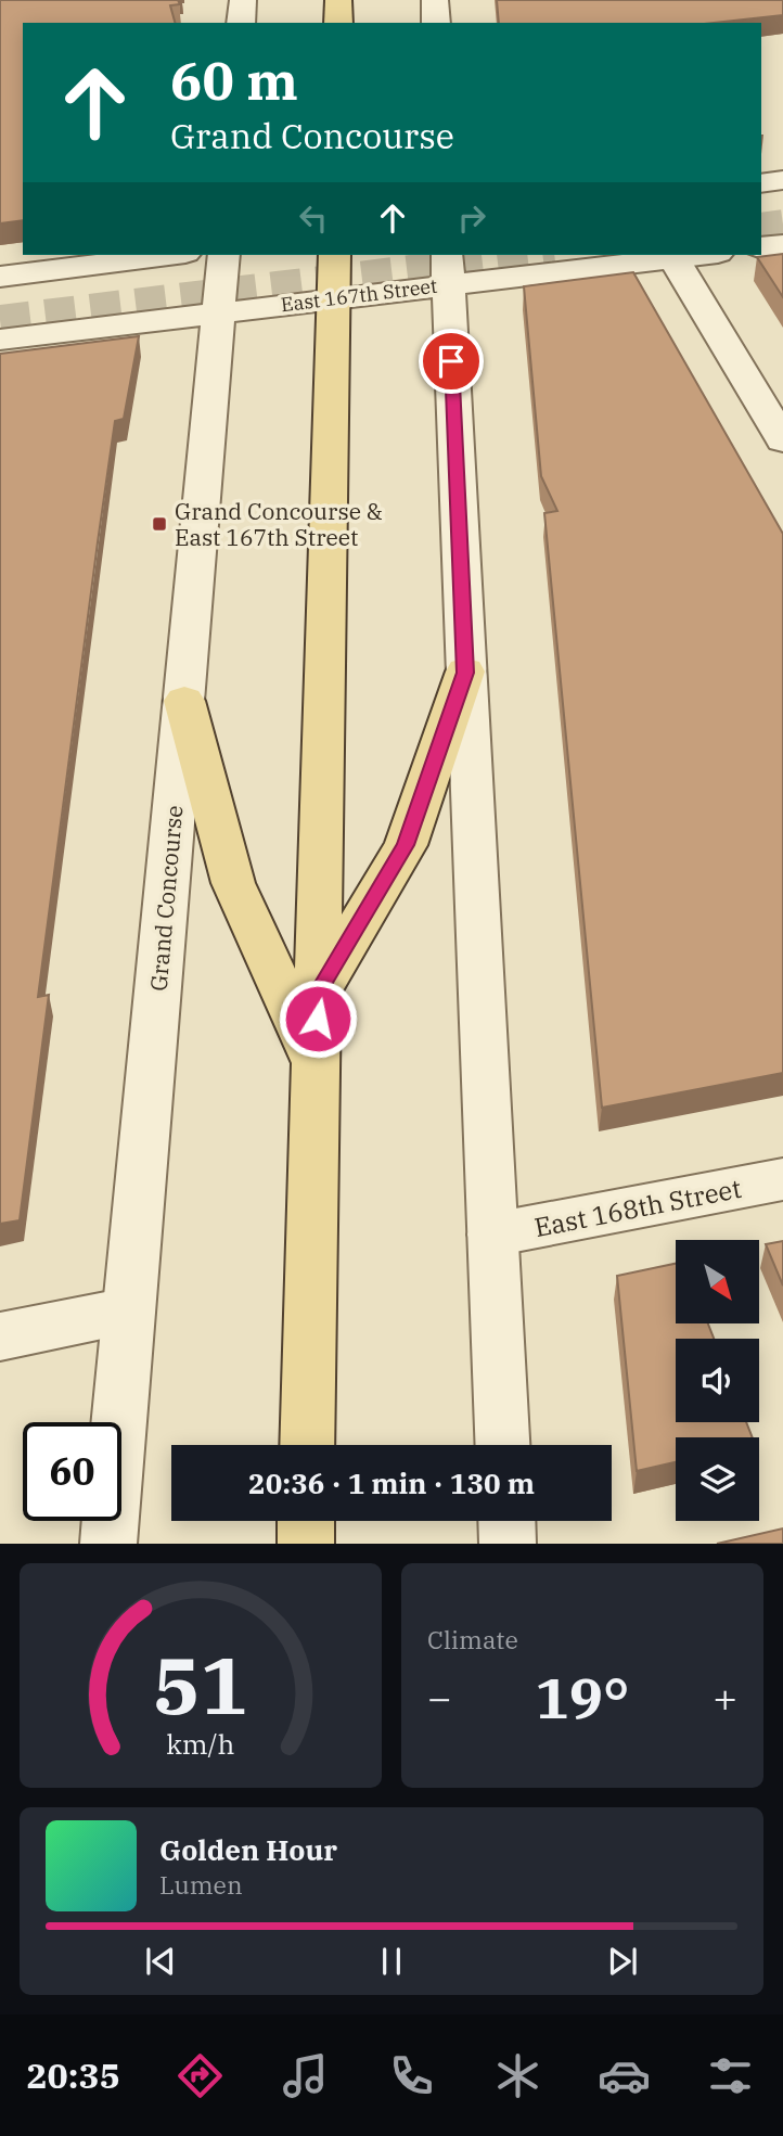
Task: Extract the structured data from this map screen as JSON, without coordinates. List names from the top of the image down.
{
  "streets": {
    "street": ["East 167th Street", "Grand Concourse", "East 168th Street"]
  },
  "crossings": [
    ["East 167th Street", "Grand Concourse"]
  ],
  "places": {
    "transit": ["Grand Concourse & East 167th Street"]
  },
  "north": "bottom right",
  "page": {
    "turn": ["60 m", "Grand Concourse"],
    "limit": "60",
    "trip": "20:36 · 1 min · 130 m",
    "tile": "Climate",
    "heat": ["−", "19°", "+"],
    "song": ["Golden Hour", "Lumen"],
    "tabs": "20:35",
    "gauge": ["51", "km/h"]
  }
}
